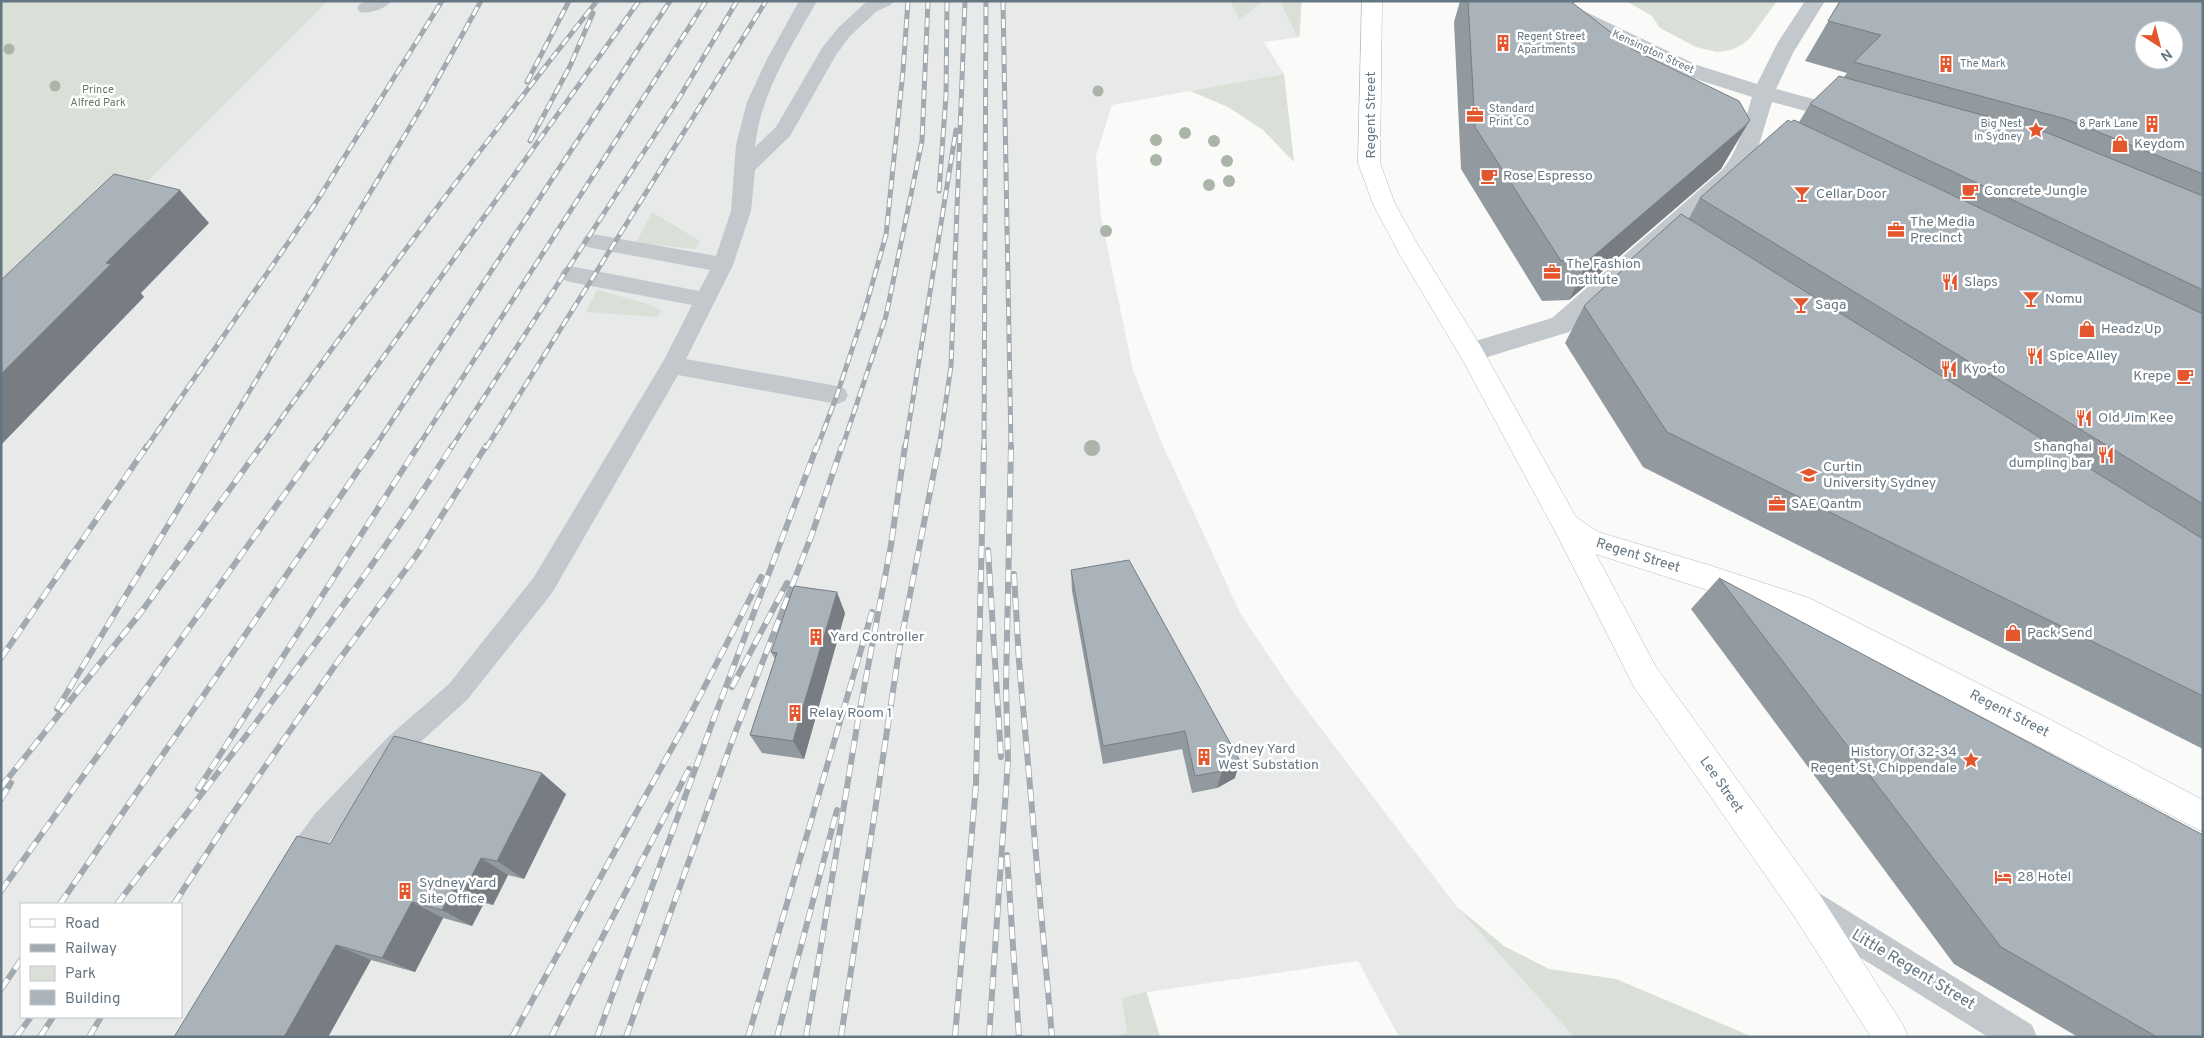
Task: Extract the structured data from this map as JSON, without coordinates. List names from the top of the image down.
{
  "streets": {
    "main road": ["Regent Street", "Lee Street"],
    "street": ["Kensington Street", "Little Regent Street"]
  },
  "crossings": [
    ["Regent Street", "Lee Street"],
    ["Lee Street", "Little Regent Street"]
  ],
  "parks": ["Prince Alfred Park"],
  "places": {
    "building": [
      "Regent Street Apartments",
      "The Mark",
      "8 Park Lane",
      "Yard Controller",
      "Relay Room 1",
      "Sydney Yard West Substation",
      "Sydney Yard Site Office"
    ],
    "office": [
      "Standard Print Co",
      "The Media Precinct",
      "The Fashion Institute",
      "SAE Qantm"
    ],
    "place": ["Big Nest in Sydney", "History Of 32-34 Regent St, Chippendale"],
    "shop": ["Keydom", "Headz Up", "Pack Send"],
    "cafe": ["Rose Espresso", "Concrete Jungle", "Krepe"],
    "bar": ["Cellar Door", "Nomu", "Saga"],
    "restaurant": [
      "Slaps",
      "Spice Alley",
      "Kyo-to",
      "Old Jim Kee",
      "Shanghai dumpling bar"
    ],
    "school or university": ["Curtin University Sydney"],
    "hotel": ["28 Hotel"]
  },
  "legend": [
    "Road",
    "Railway",
    "Park",
    "Building"
  ],
  "north": "bottom right"
}
